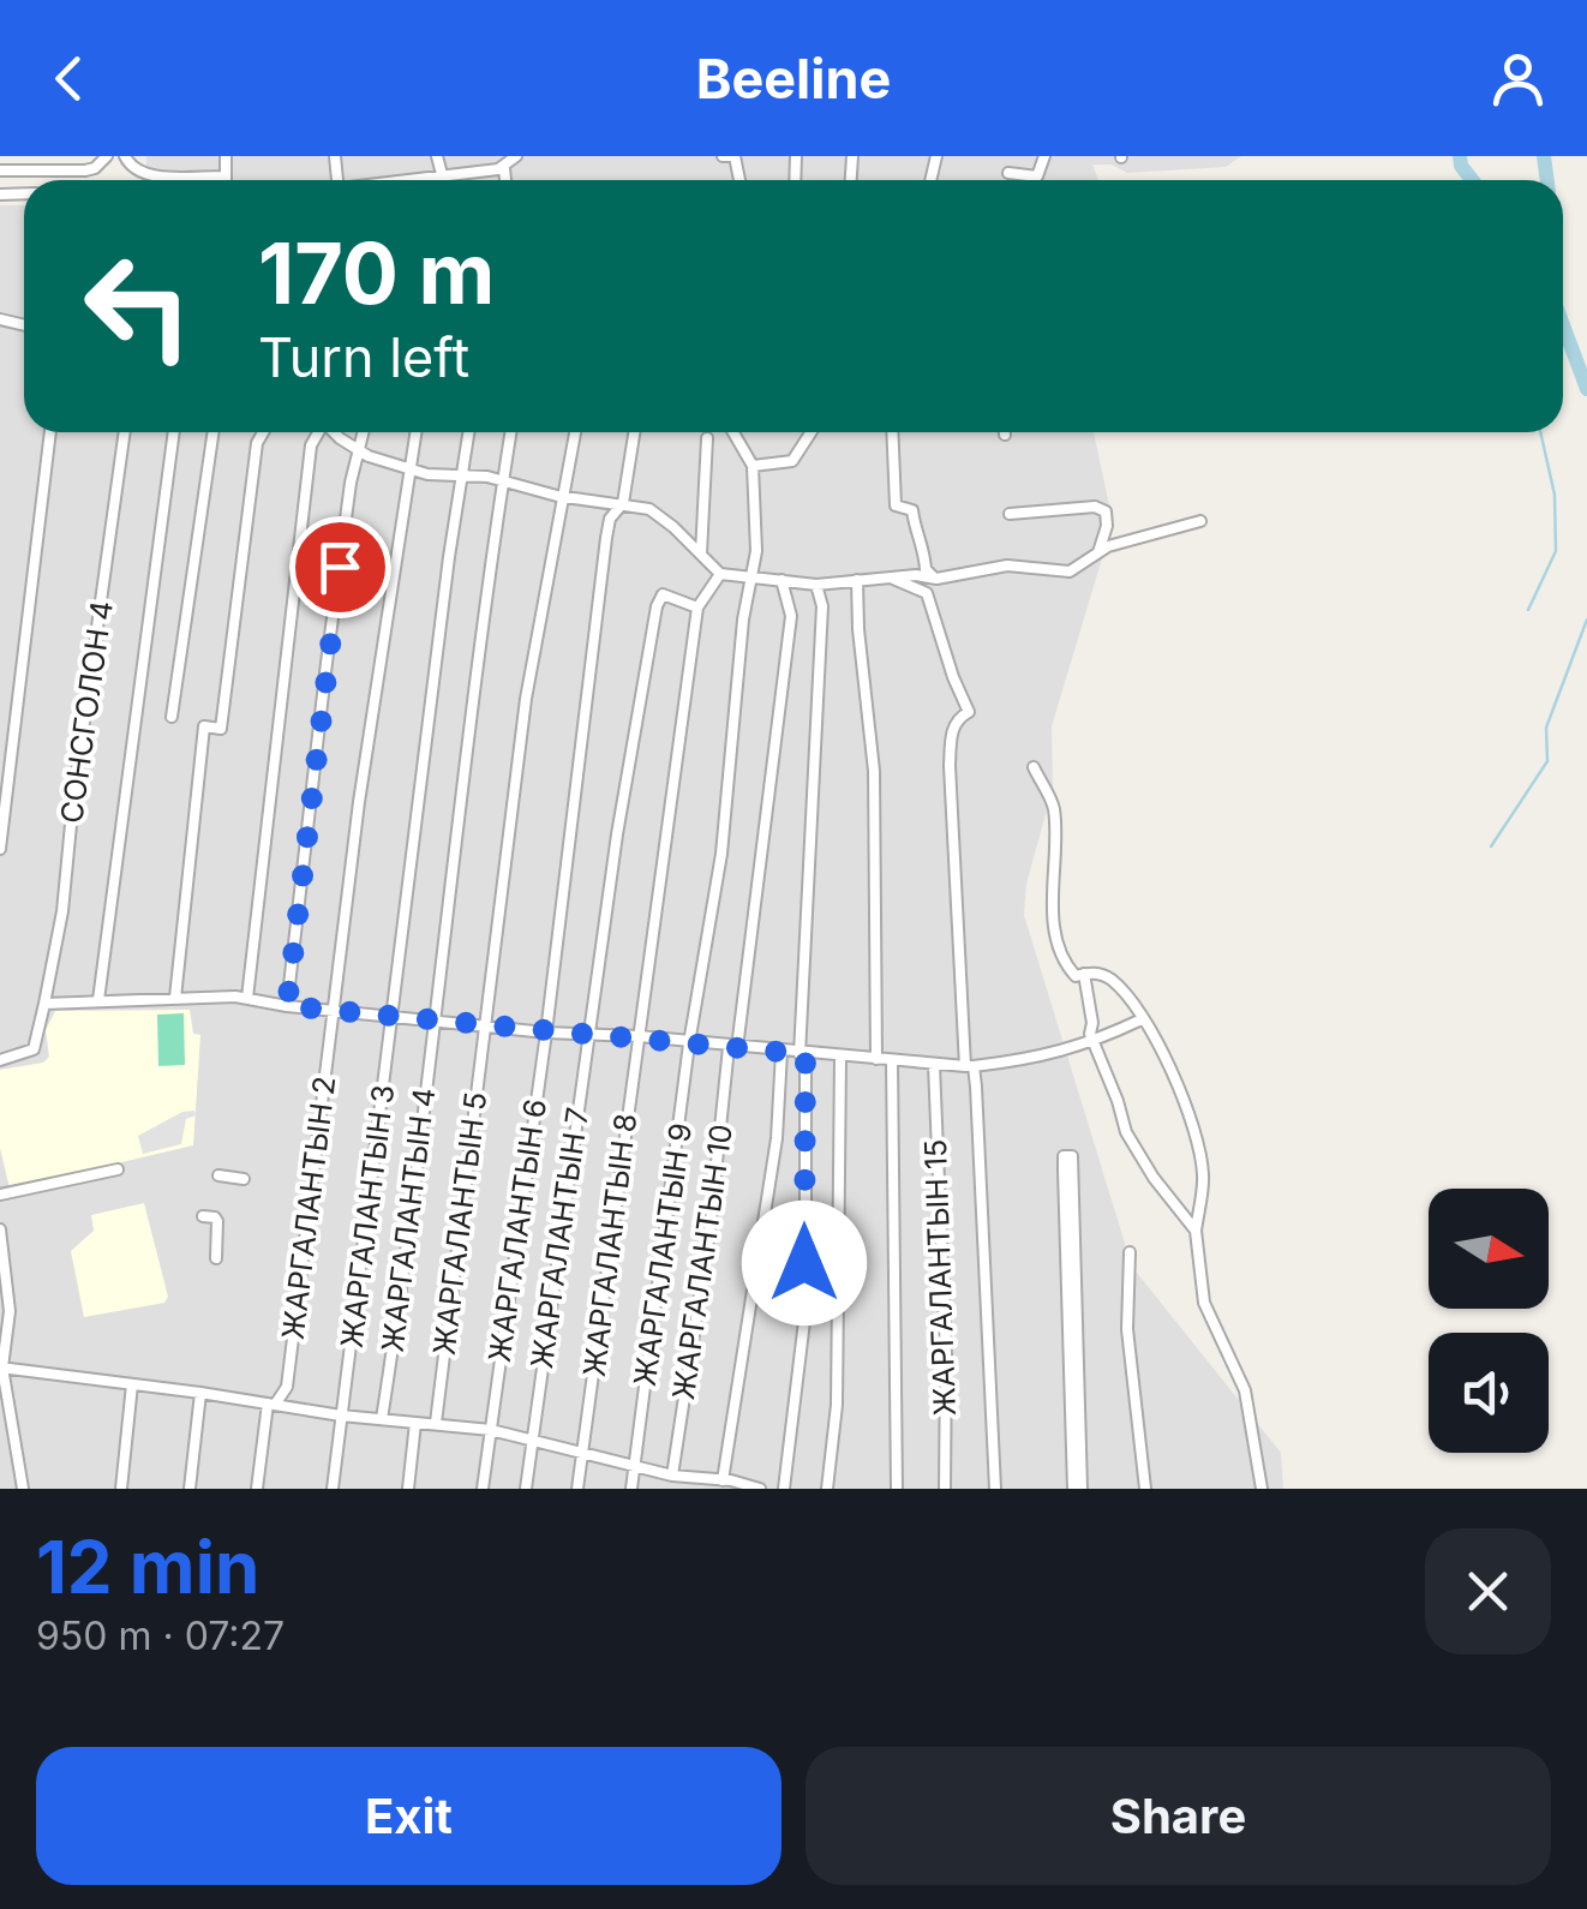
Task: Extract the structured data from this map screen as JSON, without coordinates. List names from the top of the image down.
{
  "streets": {
    "street": [
      "СОНСГОЛОН 4",
      "ЖАРГАЛАНТЫН 2",
      "ЖАРГАЛАНТЫН 3",
      "ЖАРГАЛАНТЫН 4",
      "ЖАРГАЛАНТЫН 5",
      "ЖАРГАЛАНТЫН 6",
      "ЖАРГАЛАНТЫН 7",
      "ЖАРГАЛАНТЫН 8",
      "ЖАРГАЛАНТЫН 9",
      "ЖАРГАЛАНТЫН 10",
      "ЖАРГАЛАНТЫН 15"
    ]
  },
  "crossings": [
    ["ЖАРГАЛАНТЫН 7", "ЖАРГАЛАНТЫН 8"]
  ],
  "north": "right",
  "page": {
    "header": "Beeline",
    "turn": ["170 m", "Turn left"],
    "heading": ["12 min", "950 m · 07:27"],
    "buttons": ["Exit", "Share"]
  }
}
